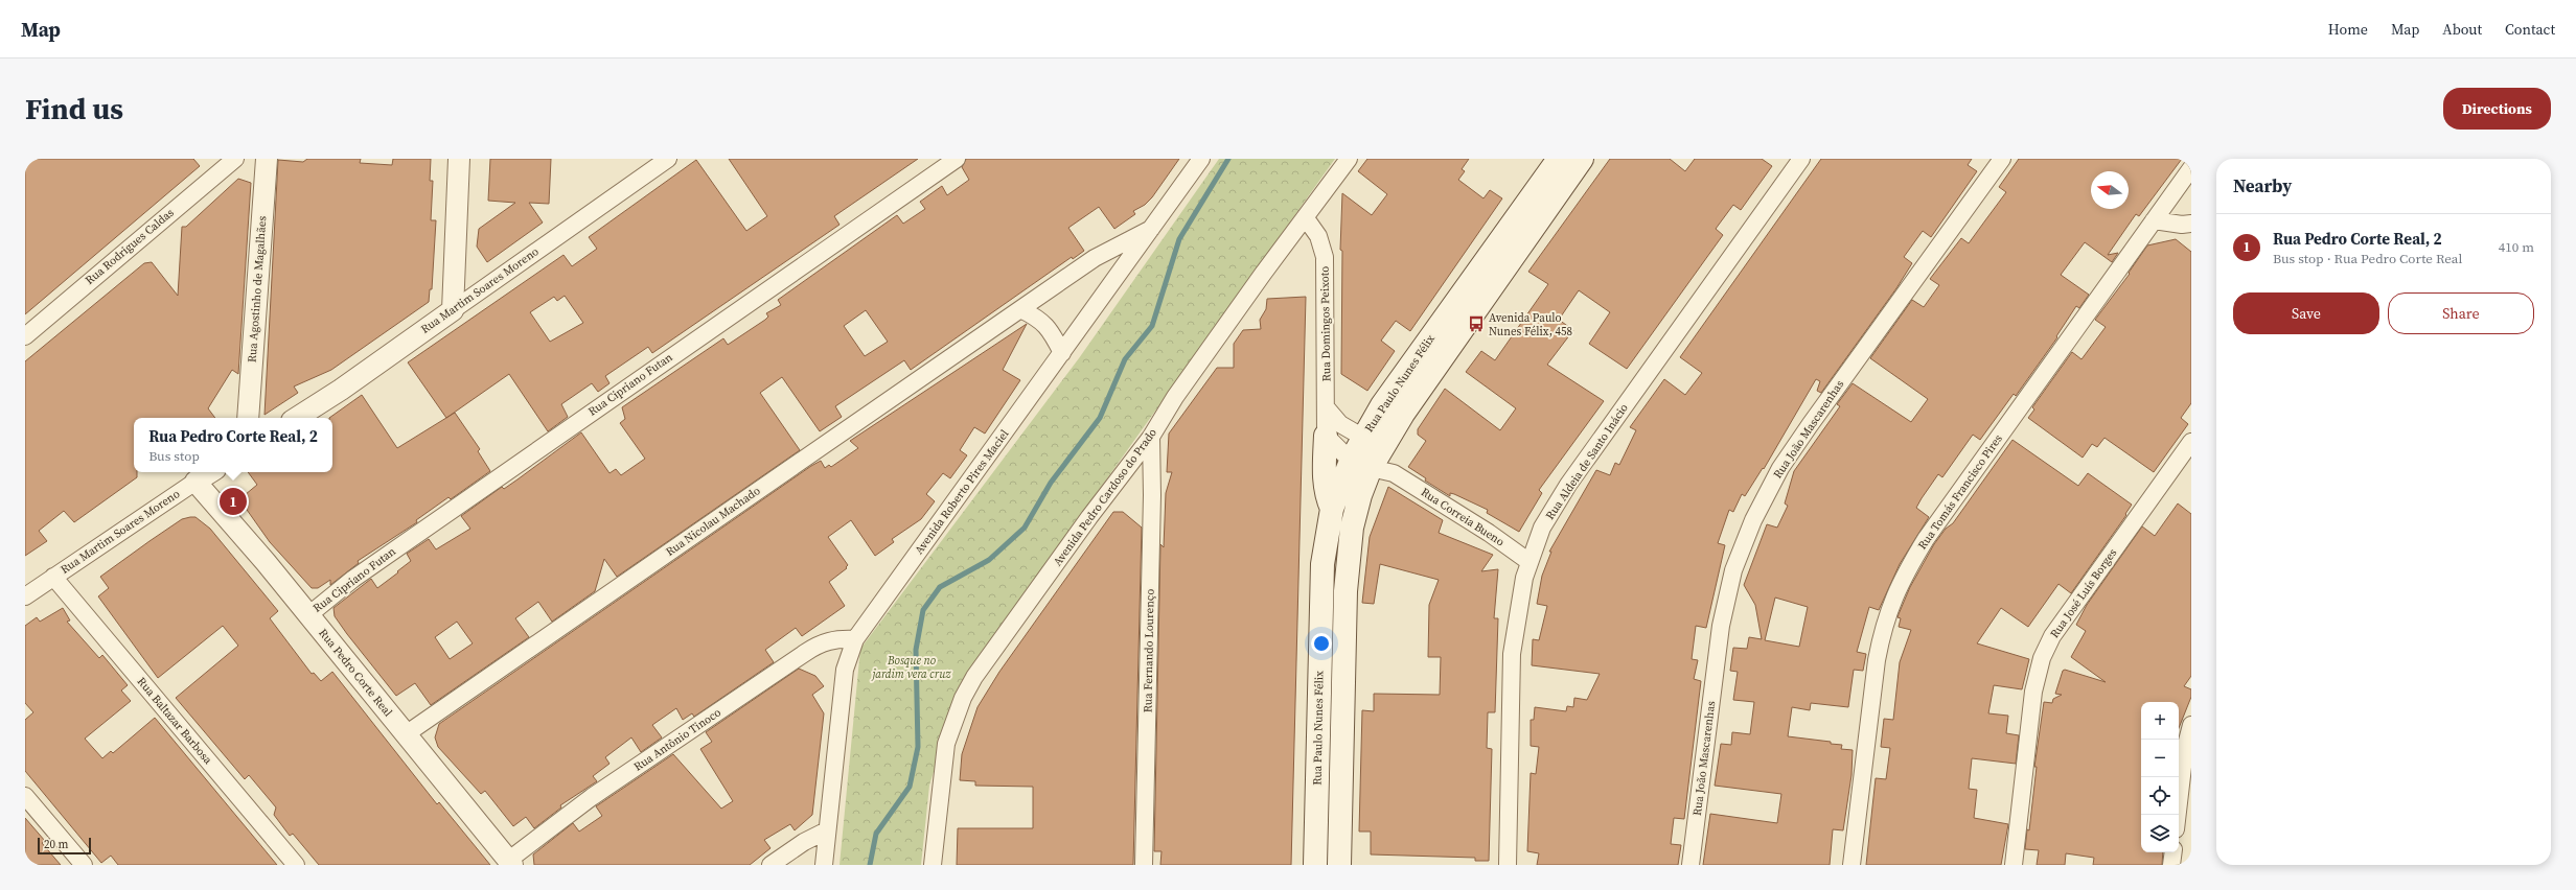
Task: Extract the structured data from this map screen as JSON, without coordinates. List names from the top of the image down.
{
  "streets": {
    "main road": ["Rua Paulo Nunes Félix"],
    "street": [
      "Rua Rodrigues Caldas",
      "Rua Agostinho de Magalhães",
      "Rua Martim Soares Moreno",
      "Rua Domingos Peixoto",
      "Rua Cipriano Futan",
      "Rua João Mascarenhas",
      "Rua Aldeia de Santo Inácio",
      "Avenida Roberto Pires Maciel",
      "Rua Tomás Francisco Pires",
      "Avenida Pedro Cardoso do Prado",
      "Rua Correia Bueno",
      "Rua Nicolau Machado",
      "Rua José Luís Borges",
      "Rua Fernando Lourenço",
      "Rua Pedro Corte Real",
      "Rua Baltazar Barbosa",
      "Rua Antônio Tinoco"
    ]
  },
  "crossings": [
    ["Rua Martim Soares Moreno", "Rua Pedro Corte Real"],
    ["Rua Martim Soares Moreno", "Rua Baltazar Barbosa"],
    ["Rua Domingos Peixoto", "Avenida Pedro Cardoso do Prado"],
    ["Rua Paulo Nunes Félix", "Rua Correia Bueno"],
    ["Rua Cipriano Futan", "Rua Pedro Corte Real"],
    ["Rua Aldeia de Santo Inácio", "Rua Correia Bueno"],
    ["Avenida Roberto Pires Maciel", "Rua Nicolau Machado"],
    ["Avenida Roberto Pires Maciel", "Rua Antônio Tinoco"],
    ["Avenida Pedro Cardoso do Prado", "Rua Fernando Lourenço"],
    ["Rua Nicolau Machado", "Rua Pedro Corte Real"],
    ["Rua Pedro Corte Real", "Rua Antônio Tinoco"]
  ],
  "parks": ["Bosque no jardim vera cruz"],
  "places": {
    "bus stop": ["Avenida Paulo Nunes Félix, 458"]
  },
  "scale_bar": "20 m",
  "north": "left",
  "page": {
    "header": "Map",
    "nav": [
      "Home",
      "Map",
      "About",
      "Contact"
    ],
    "buttons": [
      "Directions",
      ["Save", "Share"]
    ],
    "title": "Find us",
    "heading": "Nearby",
    "list": [
      {
        "mark": "1",
        "name": "Rua Pedro Corte Real, 2",
        "note": "Bus stop · Rua Pedro Corte Real",
        "value": "410 m"
      }
    ],
    "popup": ["Rua Pedro Corte Real, 2", "Bus stop"],
    "pins": "1",
    "map_buttons": ["+", "−"],
    "scale": "20 m"
  }
}
